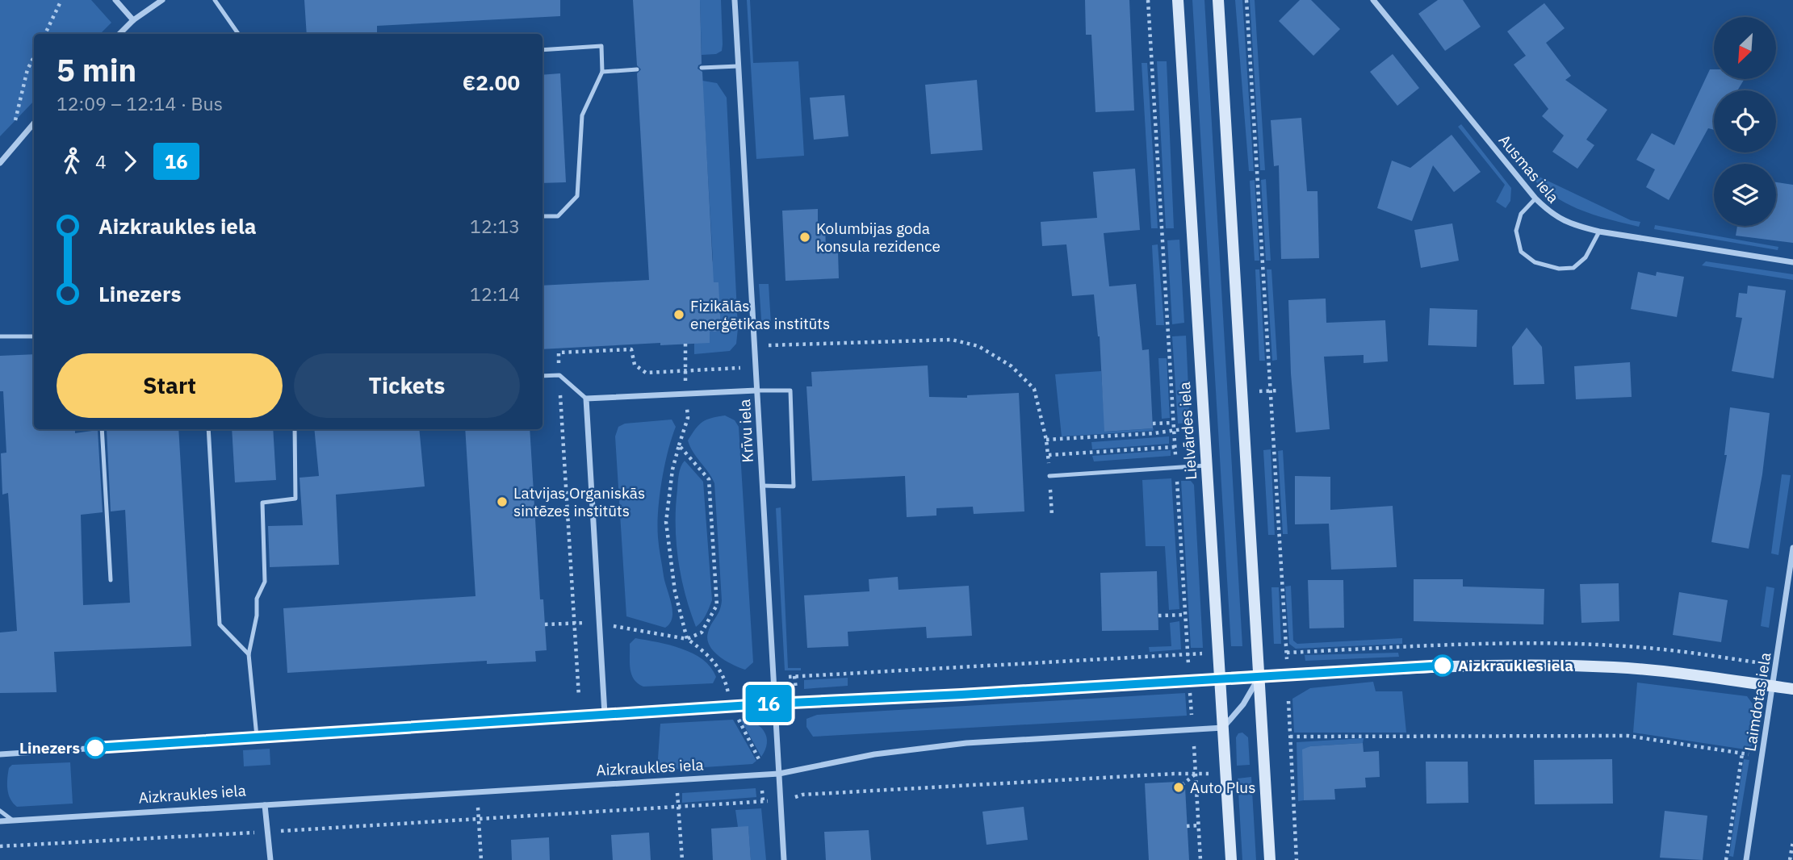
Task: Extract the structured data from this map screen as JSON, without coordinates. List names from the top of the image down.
{
  "streets": {
    "main road": ["Lielvārdes iela"],
    "street": [
      "Ausmas iela",
      "Krīvu iela",
      "Laimdotas iela",
      "Aizkraukles iela"
    ]
  },
  "crossings": [
    ["Krīvu iela", "Aizkraukles iela"],
    ["Lielvārdes iela", "Aizkraukles iela"]
  ],
  "places": [
    "Kolumbijas goda konsula rezidence",
    "Fizikālās enerģētikas institūts",
    "Latvijas Organiskās sintēzes institūts",
    "Aizkraukles iela",
    "Linezers",
    "Auto Plus"
  ],
  "lines": ["bus line 16"],
  "north": "bottom left",
  "page": {
    "on_map": "16",
    "heading": ["5 min", "12:09 – 12:14 · Bus", "€2.00"],
    "legs": ["4", "16"],
    "list": [
      {
        "name": "Aizkraukles iela",
        "value": "12:13"
      },
      {
        "name": "Linezers",
        "value": "12:14"
      }
    ],
    "buttons": ["Start", "Tickets"]
  }
}
